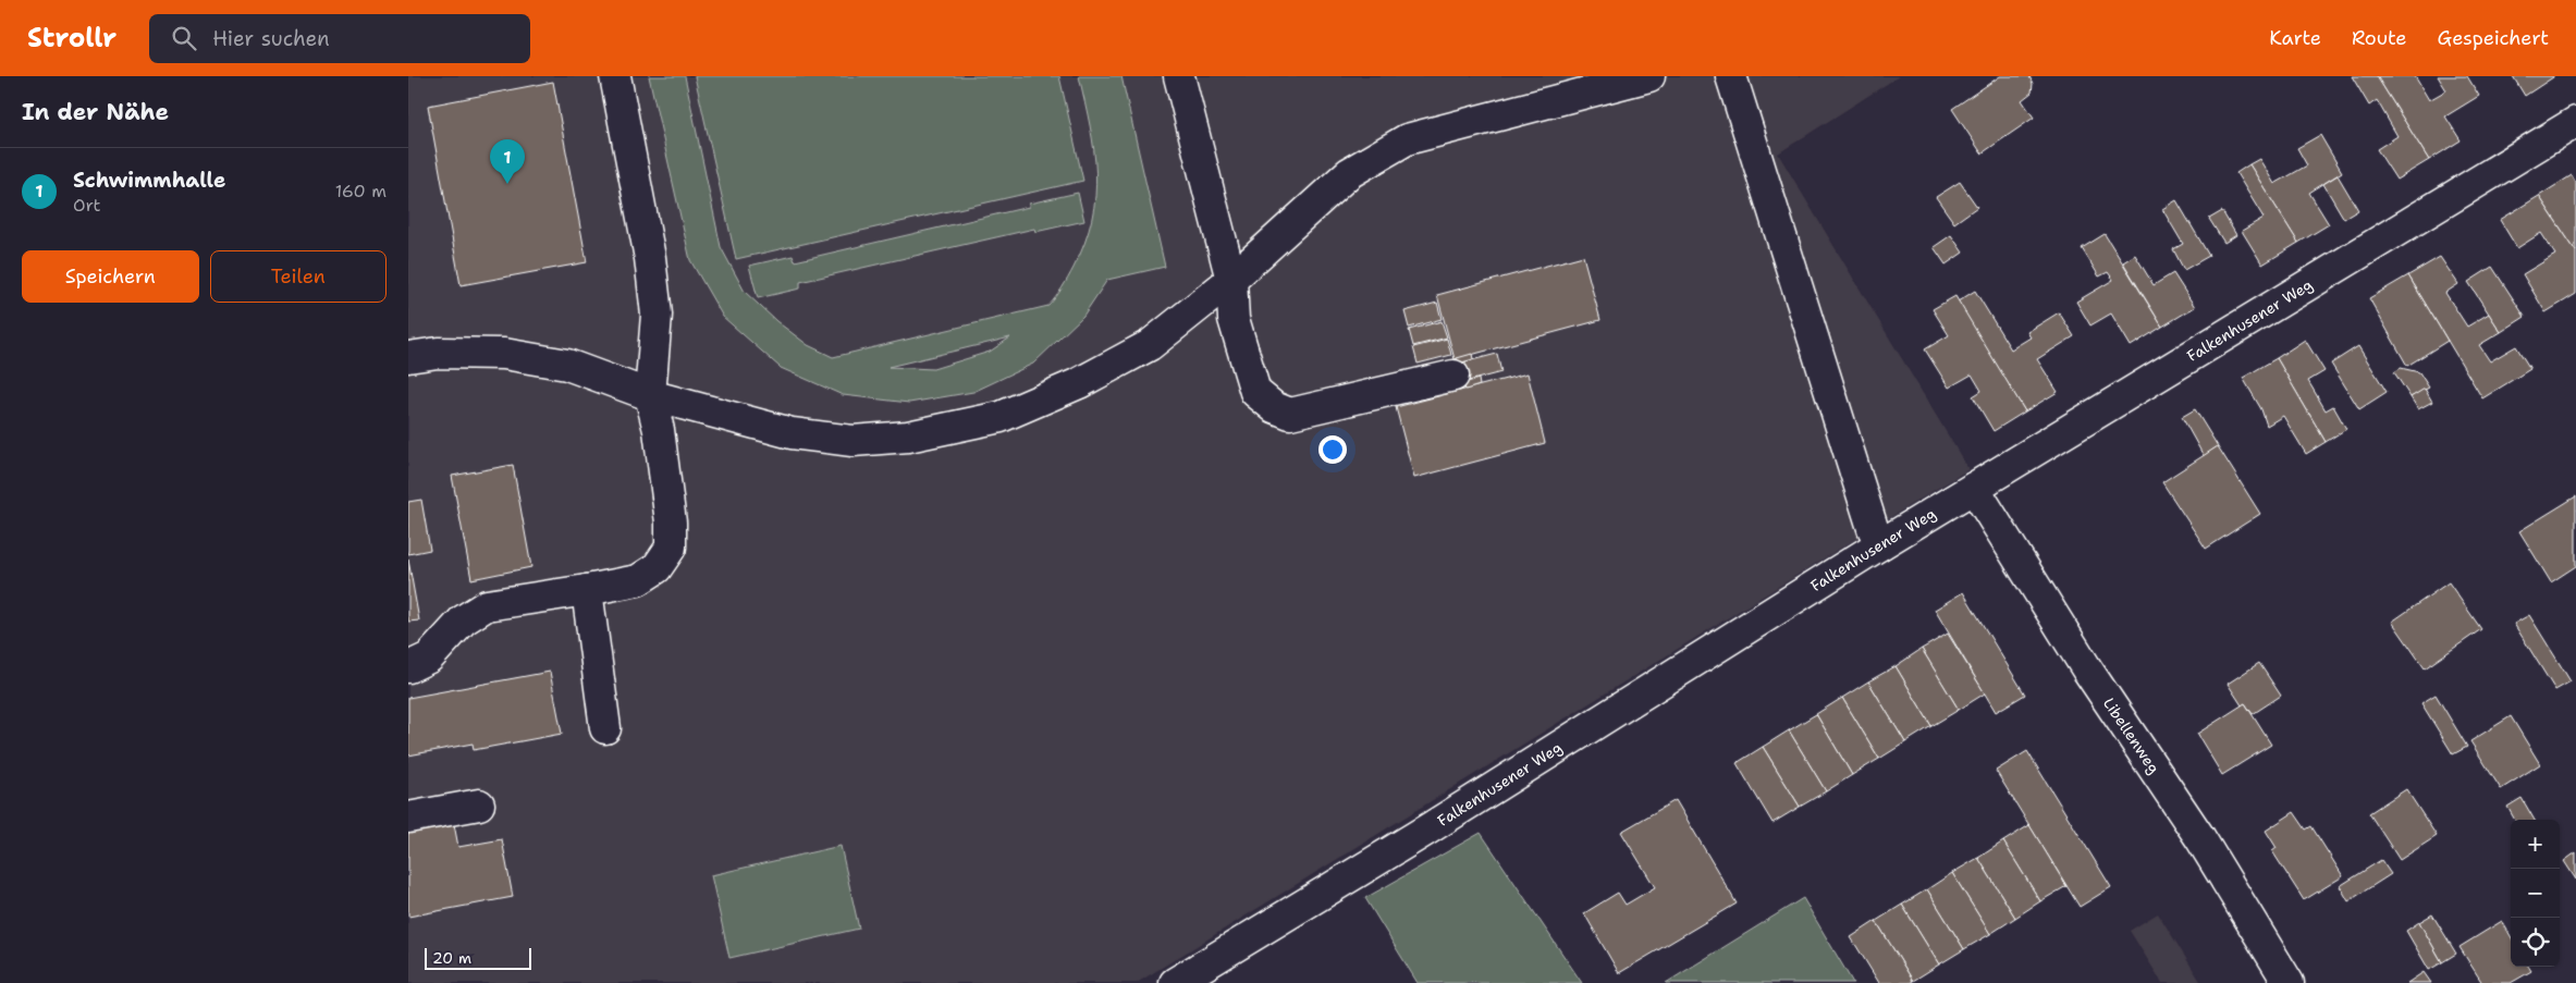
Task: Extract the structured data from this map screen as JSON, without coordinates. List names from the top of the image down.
{
  "streets": {
    "street": ["Falkenhusener Weg", "Libellenweg"]
  },
  "crossings": [
    ["Falkenhusener Weg", "Libellenweg"]
  ],
  "scale_bar": "20 m",
  "page": {
    "header": "Strollr",
    "search": "Hier suchen",
    "nav": ["Karte", "Route", "Gespeichert"],
    "heading": "In der Nähe",
    "pins": "1",
    "list": [
      {
        "mark": "1",
        "name": "Schwimmhalle",
        "note": "Ort",
        "value": "160 m"
      }
    ],
    "buttons": ["Speichern", "Teilen"],
    "map_buttons": ["+", "−"],
    "scale": "20 m"
  }
}
